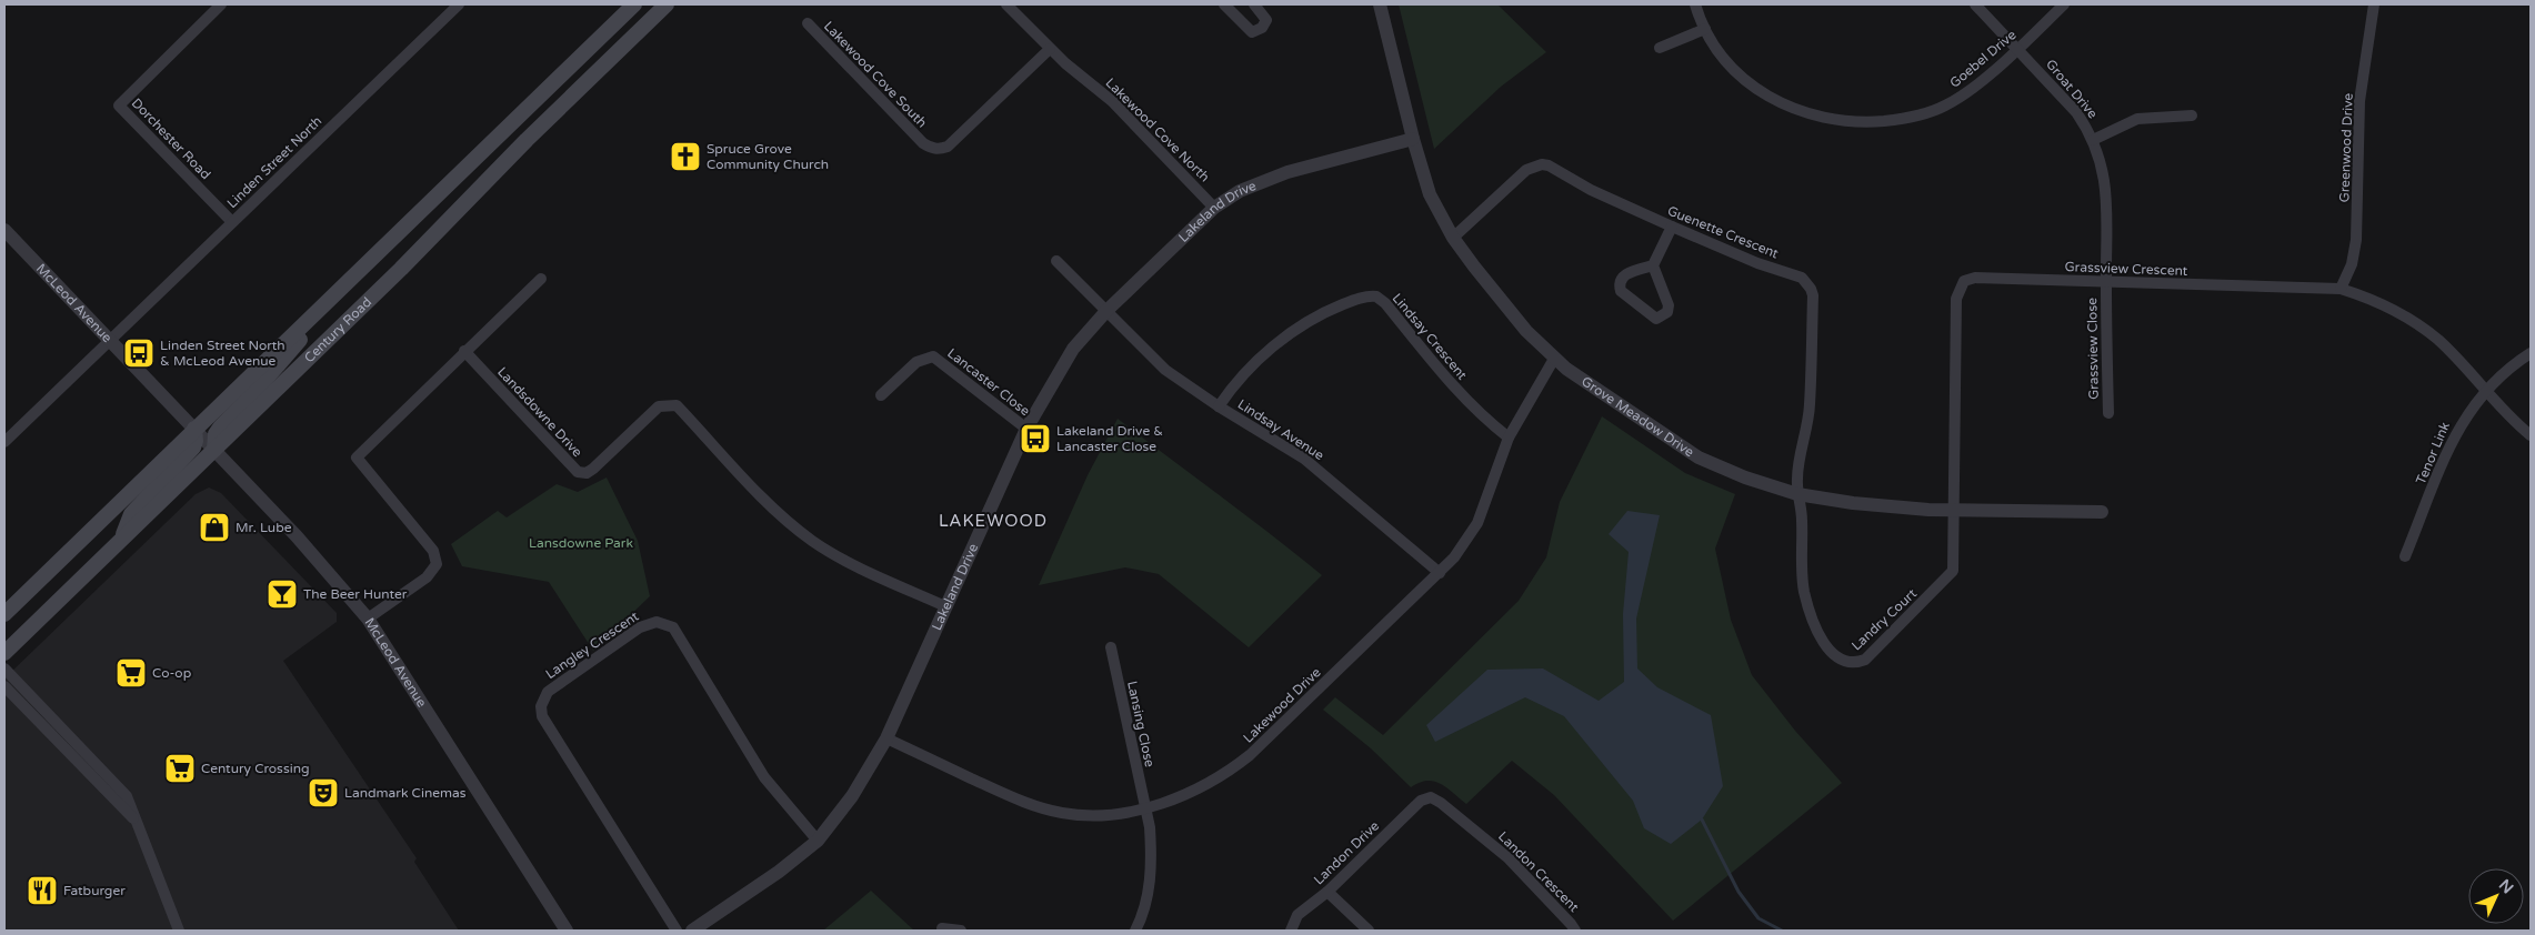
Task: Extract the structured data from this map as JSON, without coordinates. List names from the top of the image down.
{
  "streets": {
    "main road": ["Century Road"],
    "street": [
      "Goebel Drive",
      "Lakewood Cove South",
      "Groat Drive",
      "Lakewood Cove North",
      "Dorchester Road",
      "Greenwood Drive",
      "Linden Street North",
      "Lakeland Drive",
      "Guenette Crescent",
      "Grassview Crescent",
      "McLeod Avenue",
      "Lindsay Crescent",
      "Grassview Close",
      "Lancaster Close",
      "Landsdowne Drive",
      "Grove Meadow Drive",
      "Lindsay Avenue",
      "Tenor Link",
      "Landry Court",
      "Langley Crescent",
      "Lakewood Drive",
      "Lansing Close",
      "Landon Drive",
      "Landon Crescent"
    ]
  },
  "crossings": [
    ["Goebel Drive", "Groat Drive"],
    ["Lakewood Cove South", "Lakewood Cove North"],
    ["Groat Drive", "Grassview Crescent"],
    ["Groat Drive", "Grassview Close"],
    ["Lakewood Cove North", "Lakeland Drive"],
    ["Dorchester Road", "Linden Street North"],
    ["Greenwood Drive", "Grassview Crescent"],
    ["Linden Street North", "McLeod Avenue"],
    ["Lakeland Drive", "Lancaster Close"],
    ["Lakeland Drive", "Landsdowne Drive"],
    ["Lakeland Drive", "Grove Meadow Drive"],
    ["Lakeland Drive", "Lindsay Avenue"],
    ["Lakeland Drive", "Langley Crescent"],
    ["Lakeland Drive", "Lakewood Drive"],
    ["Guenette Crescent", "Grove Meadow Drive"],
    ["Guenette Crescent", "Landry Court"],
    ["Grassview Crescent", "Grassview Close"],
    ["Grassview Crescent", "Grove Meadow Drive"],
    ["Grassview Crescent", "Tenor Link"],
    ["Grassview Crescent", "Landry Court"],
    ["McLeod Avenue", "Century Road"],
    ["Lindsay Crescent", "Lindsay Avenue"],
    ["Lindsay Crescent", "Lakewood Drive"],
    ["Grove Meadow Drive", "Landry Court"],
    ["Grove Meadow Drive", "Lakewood Drive"],
    ["Lindsay Avenue", "Lakewood Drive"],
    ["Lakewood Drive", "Lansing Close"],
    ["Landon Drive", "Landon Crescent"]
  ],
  "districts": ["LAKEWOOD"],
  "parks": ["Lansdowne Park"],
  "places": {
    "church": ["Spruce Grove Community Church"],
    "bus stop": ["Linden Street North & McLeod Avenue", "Lakeland Drive & Lancaster Close"],
    "shop": ["Mr. Lube"],
    "bar": ["The Beer Hunter"],
    "supermarket": ["Co-op", "Century Crossing"],
    "theatre": ["Landmark Cinemas"],
    "restaurant": ["Fatburger"]
  },
  "north": "top right"
}
